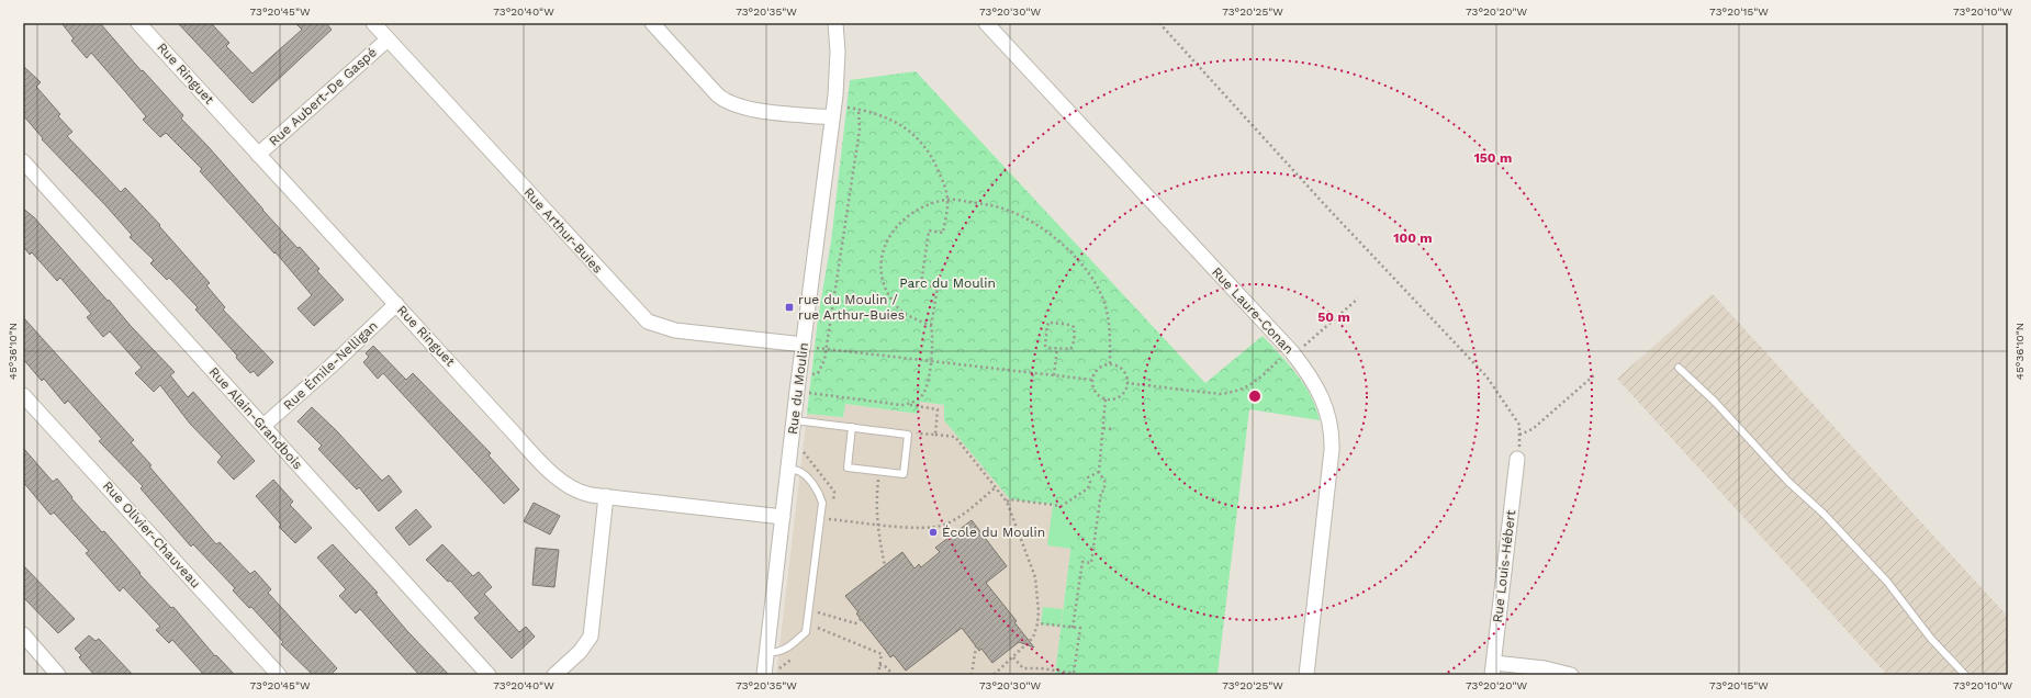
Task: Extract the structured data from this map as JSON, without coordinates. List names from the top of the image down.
{
  "streets": {
    "street": [
      "Rue Ringuet",
      "Rue Aubert-De Gaspé",
      "Rue Arthur-Buies",
      "Rue Laure-Conan",
      "Rue Émile-Nelligan",
      "Rue du Moulin",
      "Rue Alain-Grandbois",
      "Rue Olivier-Chauveau",
      "Rue Louis-Hébert"
    ]
  },
  "crossings": [
    ["Rue Ringuet", "Rue Aubert-De Gaspé"],
    ["Rue Ringuet", "Rue Émile-Nelligan"],
    ["Rue Ringuet", "Rue du Moulin"],
    ["Rue Aubert-De Gaspé", "Rue Arthur-Buies"],
    ["Rue Arthur-Buies", "Rue du Moulin"],
    ["Rue Émile-Nelligan", "Rue Alain-Grandbois"]
  ],
  "parks": ["Parc du Moulin"],
  "places": {
    "transit": ["rue du Moulin / rue Arthur-Buies"],
    "other": ["École du Moulin"]
  },
  "coordinates": [
    "73°20'45\"W",
    "73°20'40\"W",
    "73°20'35\"W",
    "73°20'30\"W",
    "73°20'25\"W",
    "73°20'20\"W",
    "73°20'15\"W",
    "73°20'10\"W",
    "45°36'10\"N"
  ],
  "rings": ["150 m", "100 m", "50 m"]
}
